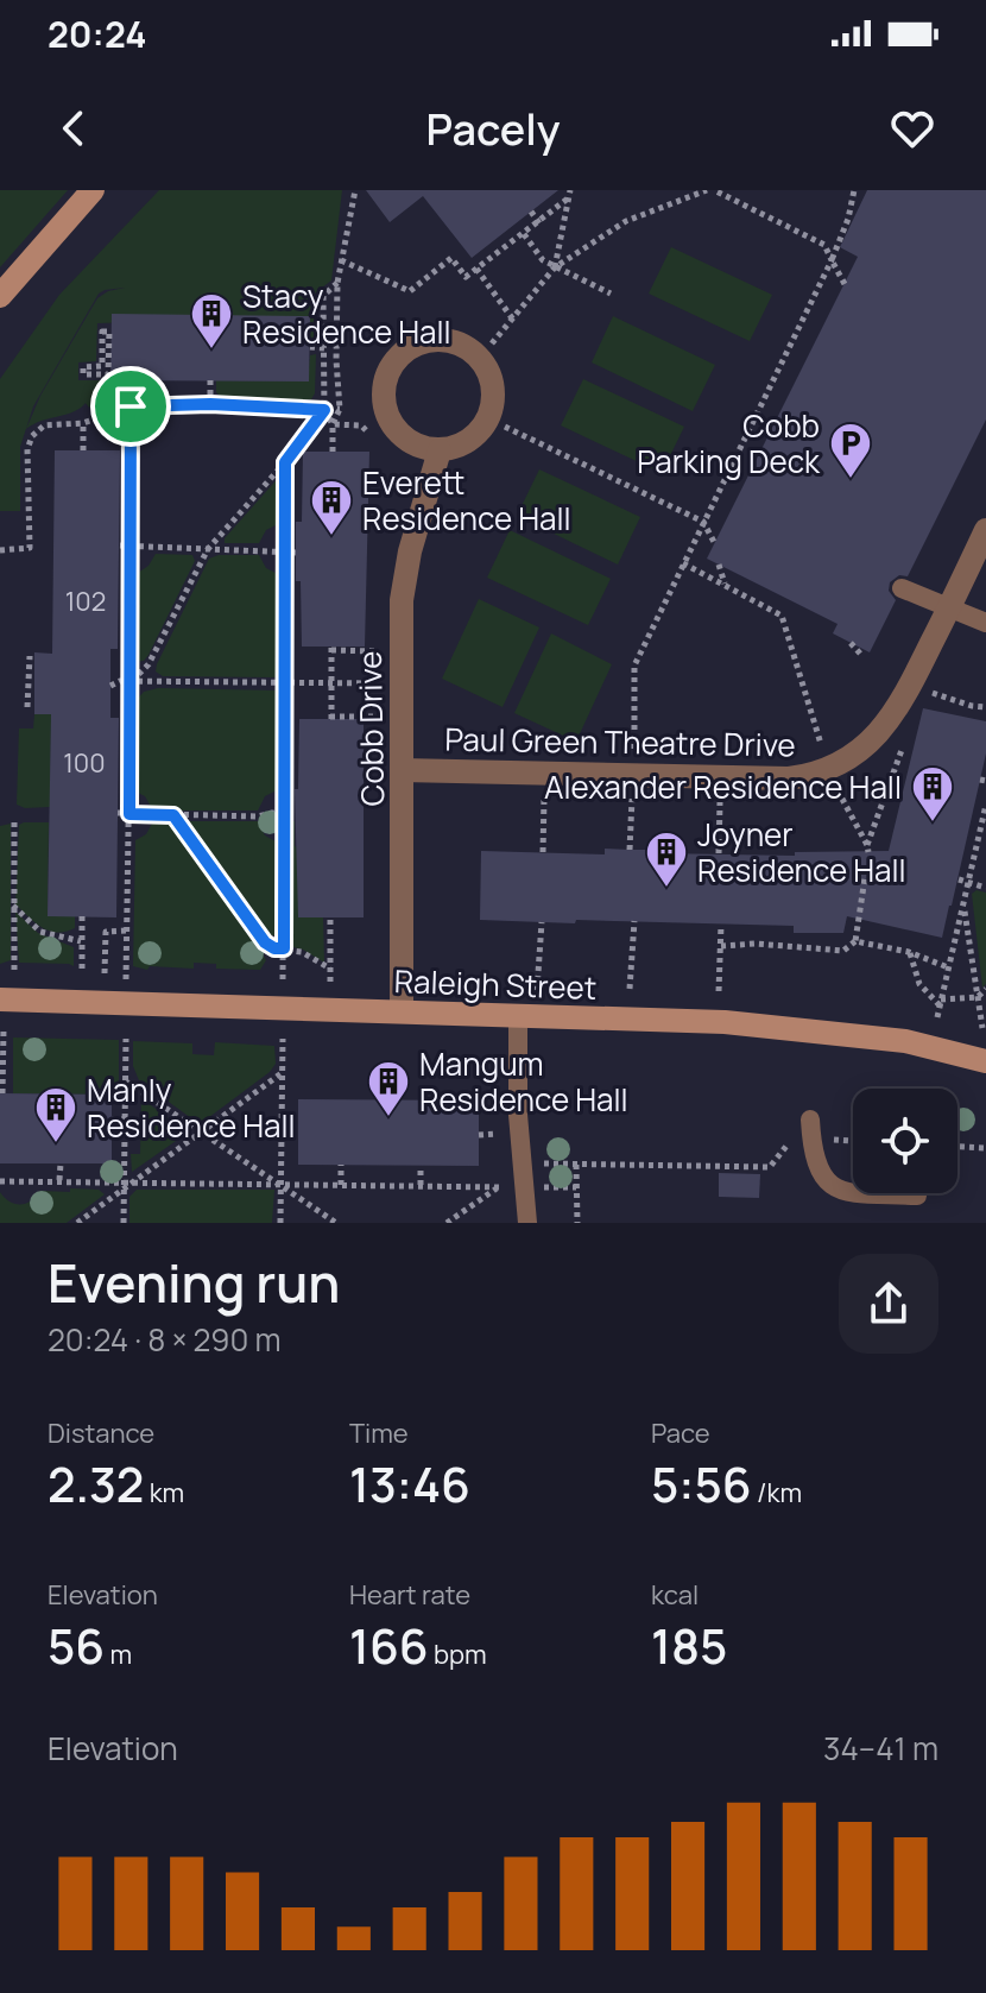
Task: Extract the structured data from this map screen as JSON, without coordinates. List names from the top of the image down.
{
  "streets": {
    "street": ["Cobb Drive", "Paul Green Theatre Drive", "Raleigh Street"]
  },
  "crossings": [
    ["Cobb Drive", "Paul Green Theatre Drive"],
    ["Cobb Drive", "Raleigh Street"]
  ],
  "places": {
    "building": [
      "Stacy Residence Hall",
      "Everett Residence Hall",
      "Alexander Residence Hall",
      "Joyner Residence Hall",
      "Mangum Residence Hall",
      "Manly Residence Hall"
    ],
    "parking": ["Cobb Parking Deck"]
  },
  "house_numbers": ["102", "100"],
  "page": {
    "status": "20:24",
    "header": "Pacely",
    "heading": ["Evening run", "20:24 · 8 × 290 m"],
    "stats": [
      ["Distance", "2.32 km"],
      ["Time", "13:46"],
      ["Pace", "5:56 /km"],
      ["Elevation", "56 m"],
      ["Heart rate", "166 bpm"],
      ["kcal", "185"]
    ],
    "chart": ["Elevation", "34–41 m"]
  }
}
